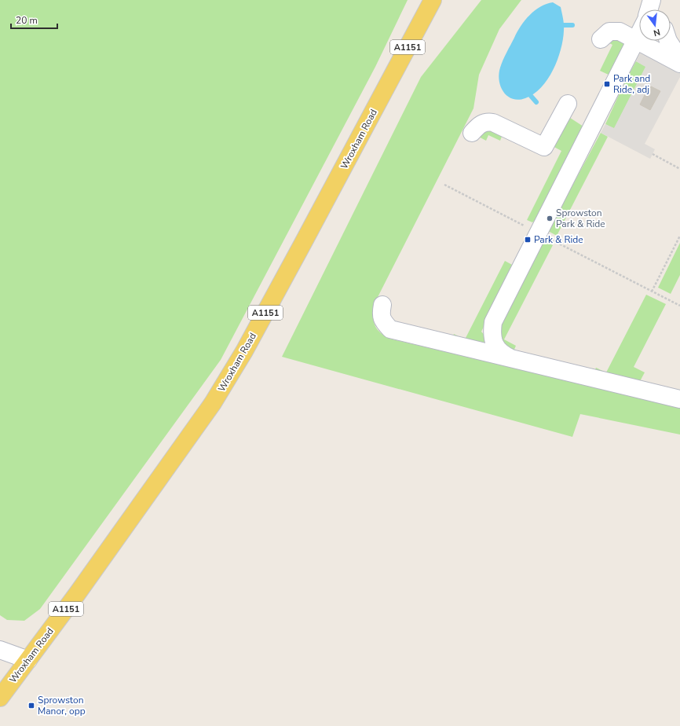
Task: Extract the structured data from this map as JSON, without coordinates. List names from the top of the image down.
{
  "streets": {
    "main road": ["A1151", "Wroxham Road"]
  },
  "places": {
    "transit": ["Park and Ride, adj", "Park & Ride", "Sprowston Manor, opp"],
    "other": ["Sprowston Park & Ride"]
  },
  "scale_bar": "20 m",
  "north": "bottom"
}
